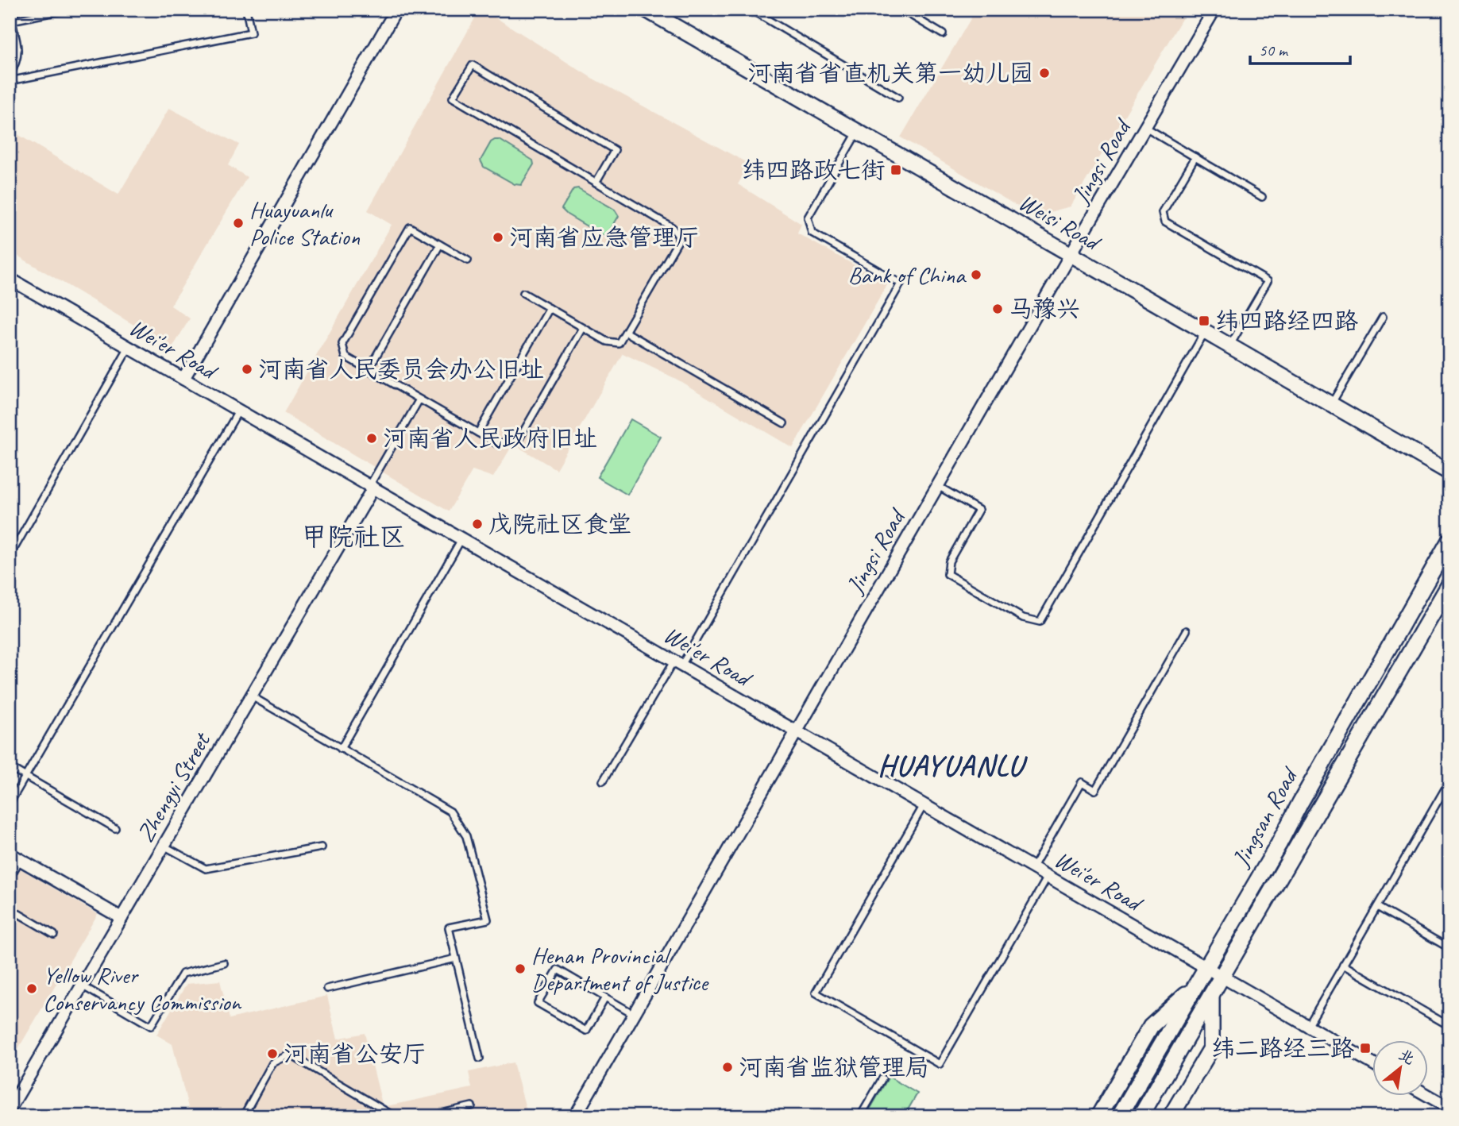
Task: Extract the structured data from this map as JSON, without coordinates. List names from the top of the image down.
{
  "streets": {
    "main road": ["Jingsan Road"],
    "street": [
      "Jingsi Road",
      "Weisi Road",
      "Wei'er Road",
      "Zhengyi Street"
    ]
  },
  "crossings": [
    ["Jingsi Road", "Weisi Road"],
    ["Jingsi Road", "Wei'er Road"],
    ["Wei'er Road", "Zhengyi Street"],
    ["Wei'er Road", "Jingsan Road"]
  ],
  "districts": ["甲院社区", "HUAYUANLU"],
  "places": {
    "other": [
      "河南省省直机关第一幼儿园",
      "Huayuanlu Police Station",
      "河南省应急管理厅",
      "Bank of China",
      "马豫兴",
      "河南省人民委员会办公旧址",
      "河南省人民政府旧址",
      "戊院社区食堂",
      "Henan Provincial Department of Justice",
      "Yellow River Conservancy Commission",
      "河南省公安厅",
      "河南省监狱管理局"
    ],
    "transit": ["纬四路政七街", "纬四路经四路", "纬二路经三路"]
  },
  "scale_bar": "50 m",
  "north": "top right"
}
